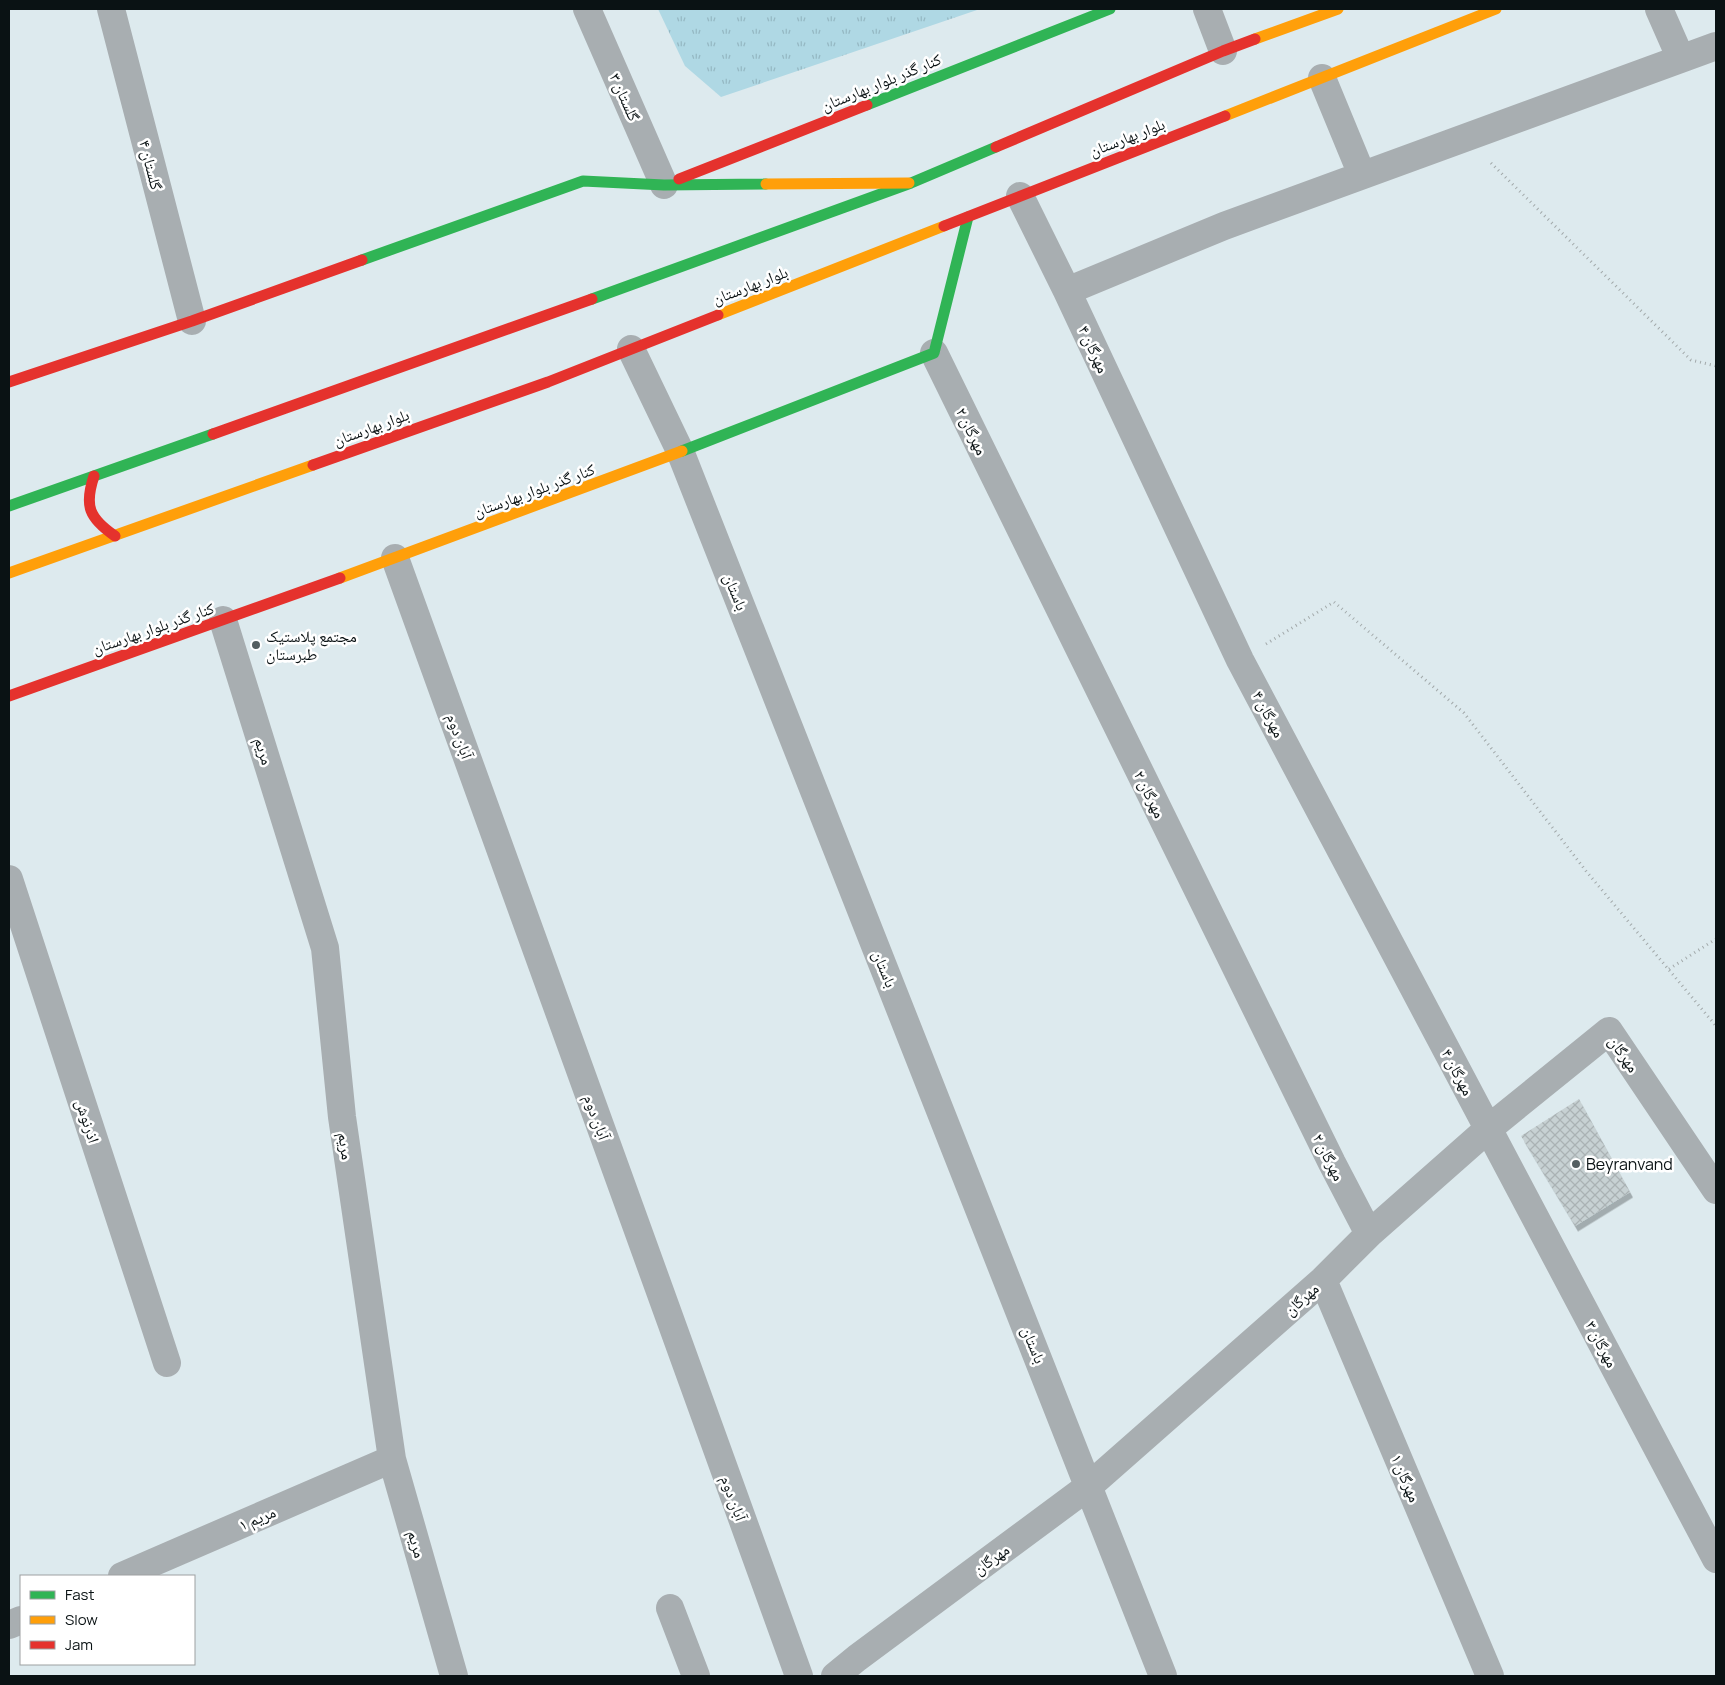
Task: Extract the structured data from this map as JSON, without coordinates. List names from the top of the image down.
{
  "streets": {
    "main road": ["کنار گذر بلوار بهارستان", "بلوار بهارستان"],
    "street": [
      "گلستان ۳",
      "گلستان ۴",
      "مهرگان ۴",
      "مهرگان ۲",
      "باستان",
      "آبان دوم",
      "مریم",
      "مهرگان",
      "اذرنوش",
      "مهرگان ۳",
      "مهرگان ۱",
      "مریم ۱"
    ]
  },
  "crossings": [
    ["کنار گذر بلوار بهارستان", "گلستان ۳"],
    ["کنار گذر بلوار بهارستان", "گلستان ۴"],
    ["کنار گذر بلوار بهارستان", "مهرگان ۲"],
    ["کنار گذر بلوار بهارستان", "باستان"],
    ["کنار گذر بلوار بهارستان", "آبان دوم"],
    ["کنار گذر بلوار بهارستان", "مریم"],
    ["بلوار بهارستان", "مهرگان ۴"],
    ["بلوار بهارستان", "باستان"],
    ["مهرگان ۴", "مهرگان"],
    ["مهرگان ۴", "مهرگان ۳"],
    ["مهرگان ۲", "مهرگان"],
    ["باستان", "مهرگان"],
    ["مریم", "مریم ۱"],
    ["مهرگان", "مهرگان ۳"],
    ["مهرگان", "مهرگان ۱"]
  ],
  "places": ["مجتمع پلاستیک طبرستان", "Beyranvand"],
  "legend": ["Fast", "Slow", "Jam"]
}
